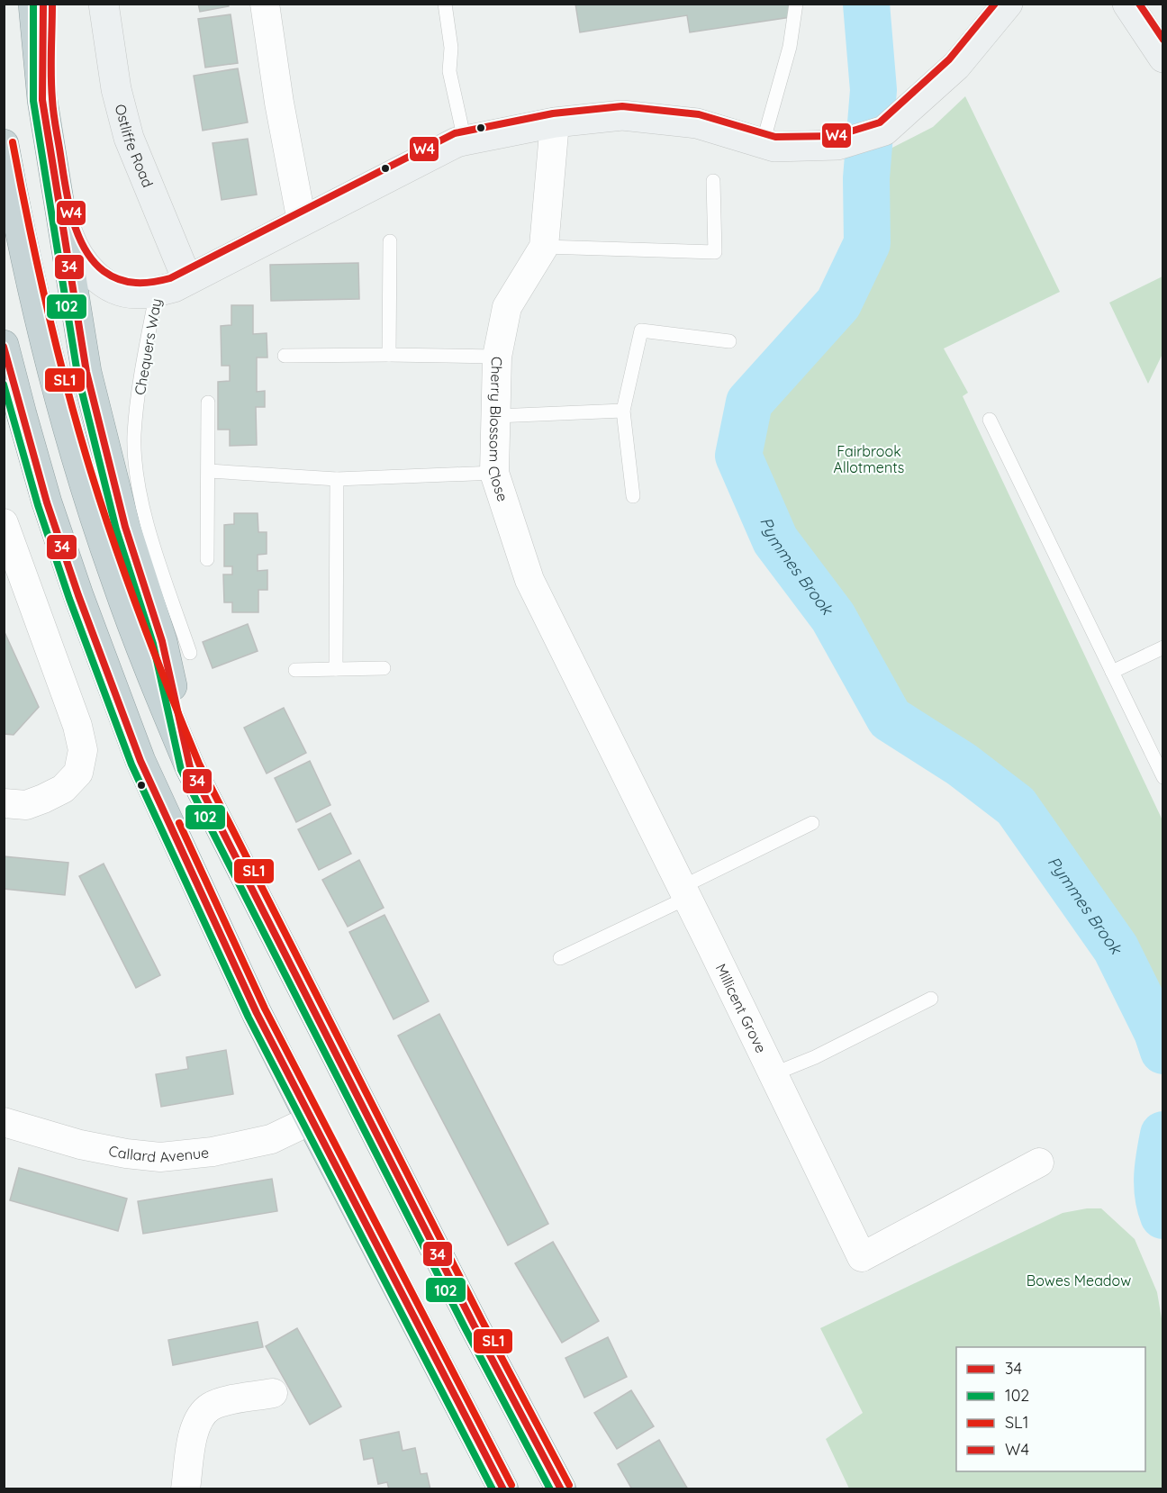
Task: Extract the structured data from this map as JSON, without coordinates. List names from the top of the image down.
{
  "streets": {
    "street": [
      "Ostliffe Road",
      "Cherry Blossom Close",
      "Millicent Grove",
      "Callard Avenue"
    ],
    "lane": ["Chequers Way"]
  },
  "crossings": [
    ["Cherry Blossom Close", "Millicent Grove"]
  ],
  "water": ["Pymmes Brook"],
  "parks": ["Fairbrook Allotments", "Bowes Meadow"],
  "lines": [
    "transit line 34",
    "transit line 102",
    "transit line W4",
    "transit line SL1"
  ],
  "legend": [
    "34",
    "102",
    "SL1",
    "W4"
  ]
}
